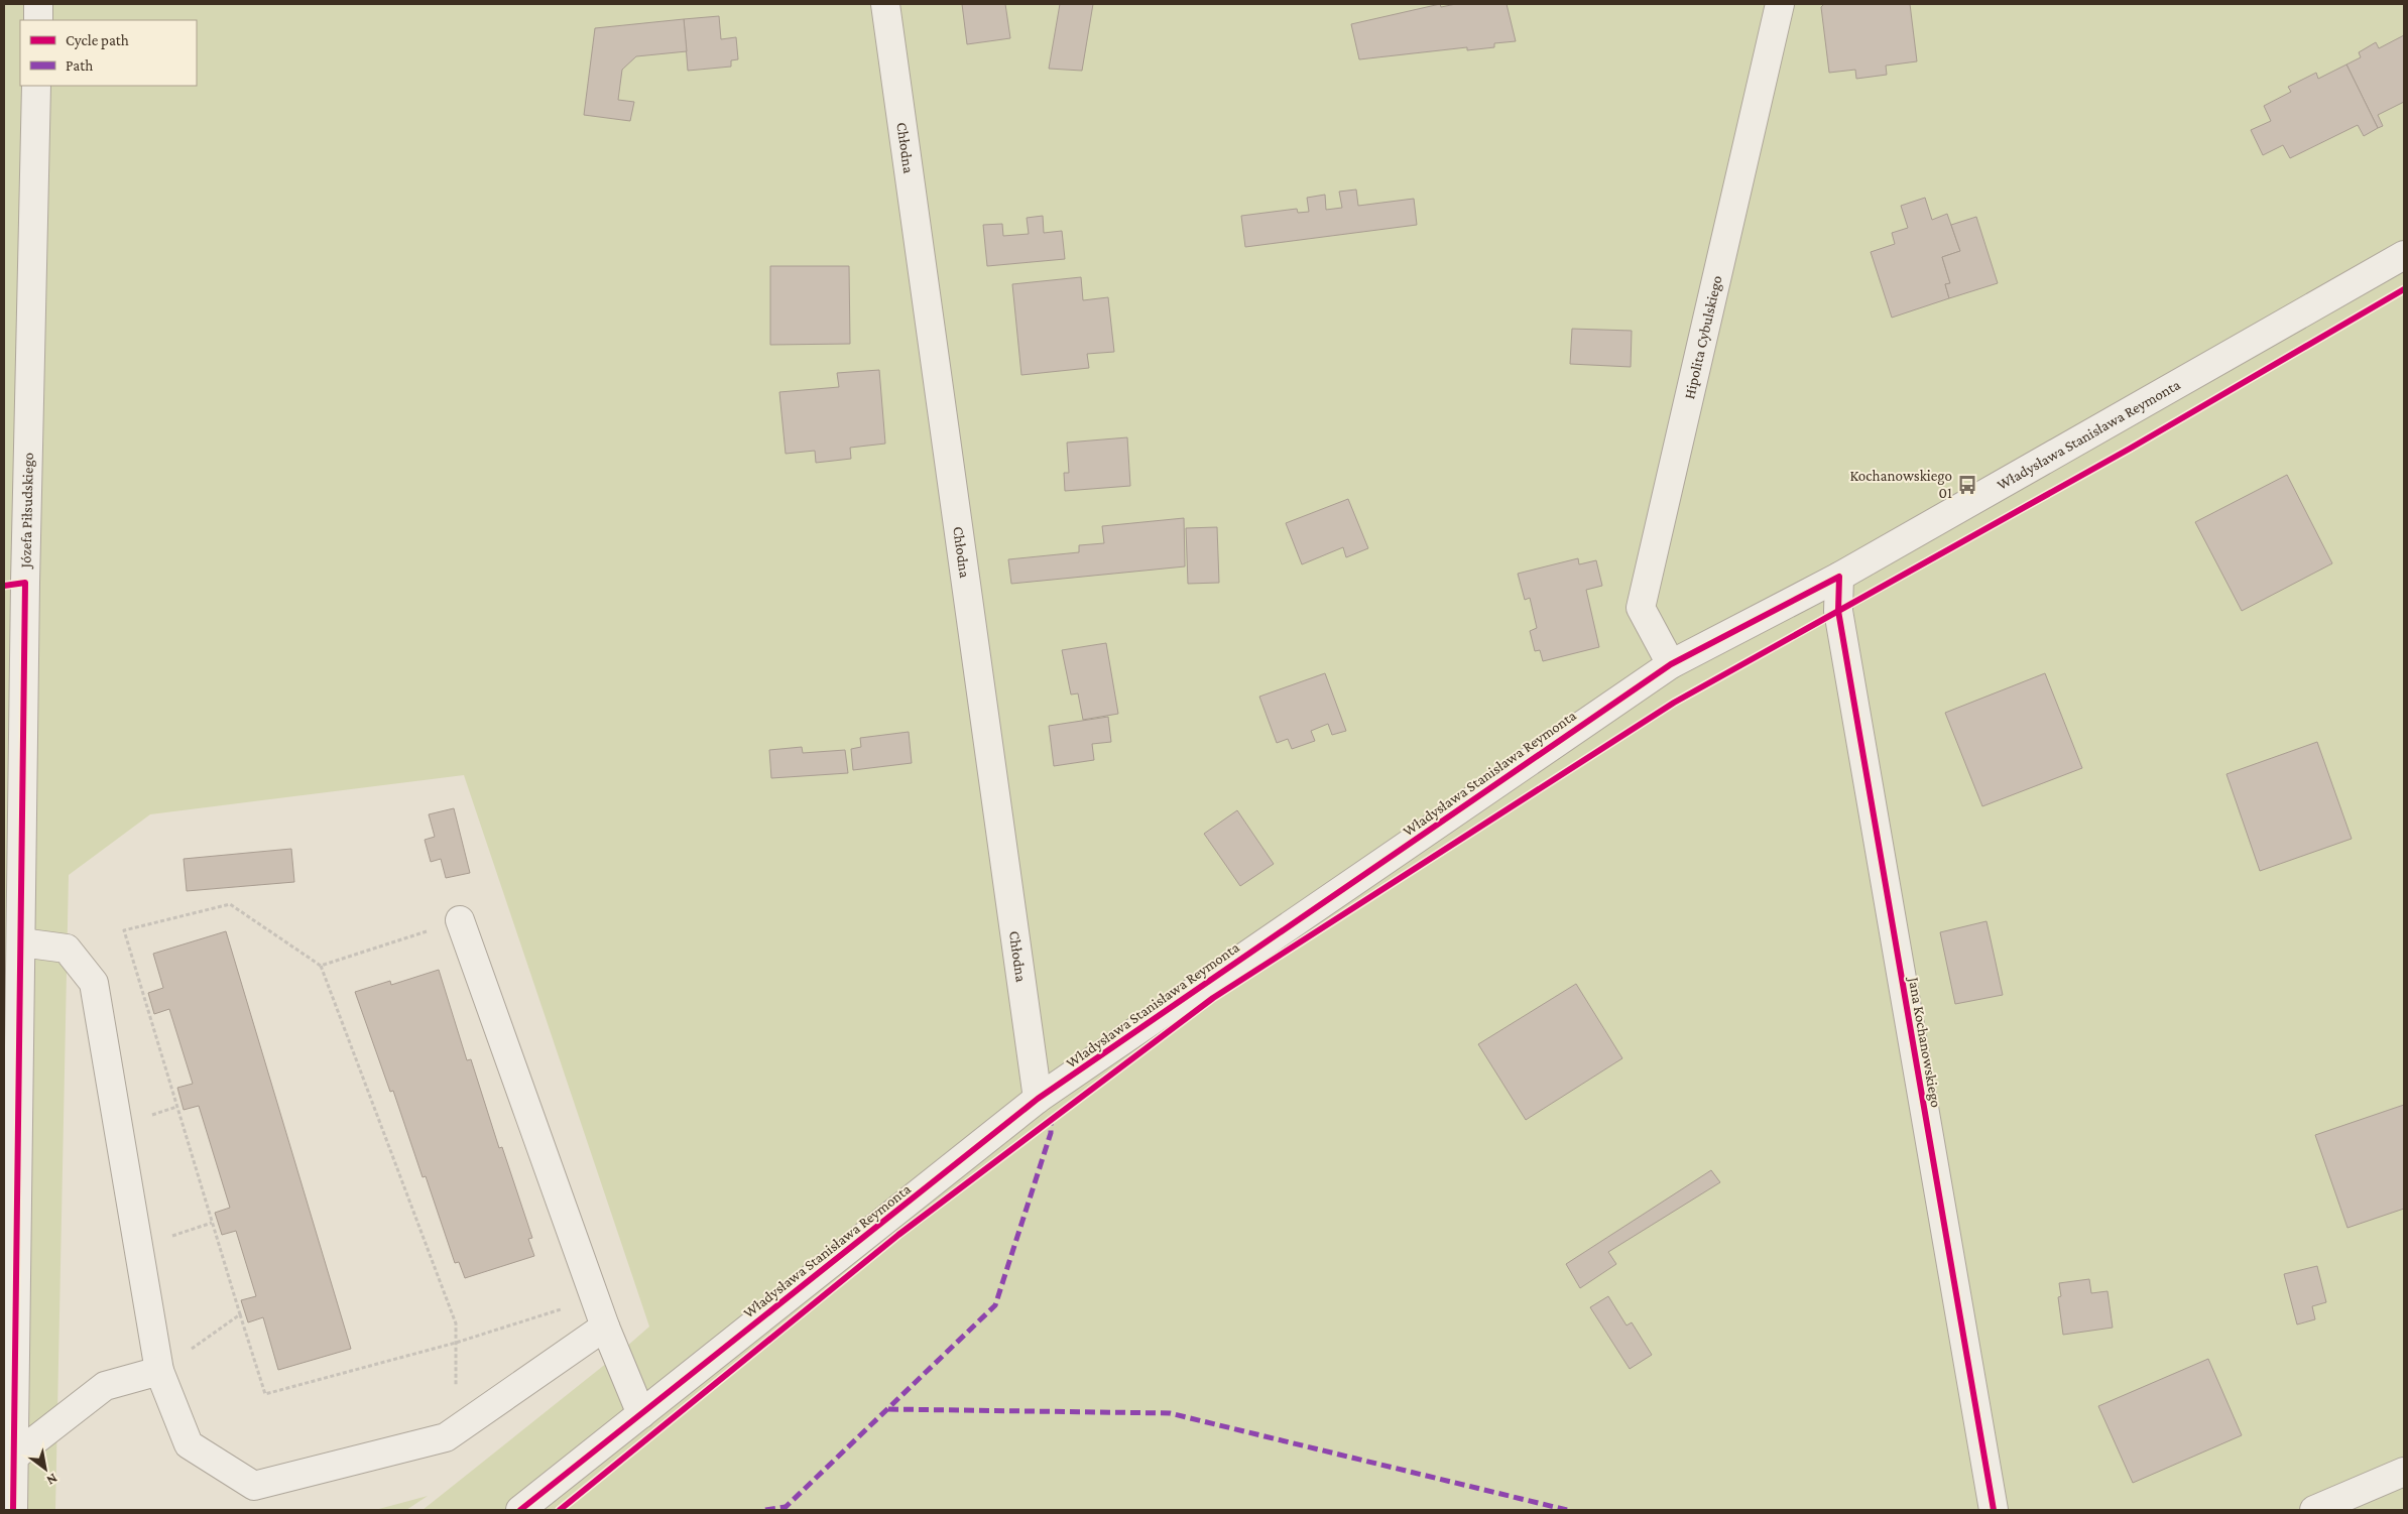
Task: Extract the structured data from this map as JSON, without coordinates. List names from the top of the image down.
{
  "streets": {
    "street": [
      "Chłodna",
      "Hipolita Cybulskiego",
      "Władysława Stanisława Reymonta",
      "Józefa Piłsudskiego",
      "Jana Kochanowskiego"
    ]
  },
  "crossings": [
    ["Chłodna", "Władysława Stanisława Reymonta"],
    ["Hipolita Cybulskiego", "Władysława Stanisława Reymonta"],
    ["Władysława Stanisława Reymonta", "Jana Kochanowskiego"]
  ],
  "places": {
    "bus stop": ["Kochanowskiego 01"]
  },
  "legend": ["Cycle path", "Path"],
  "north": "bottom right"
}
